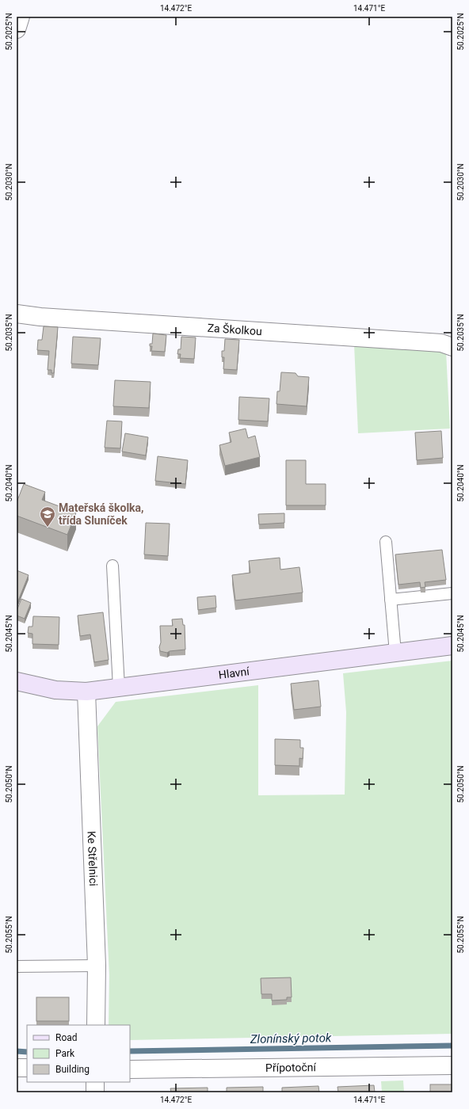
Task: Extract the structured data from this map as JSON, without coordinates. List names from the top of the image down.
{
  "streets": {
    "street": [
      "Za Školkou",
      "Hlavní",
      "Ke Střelnici",
      "Přípotoční"
    ]
  },
  "crossings": [
    ["Hlavní", "Ke Střelnici"]
  ],
  "water": ["Zlonínský potok"],
  "places": {
    "school or university": ["Mateřská školka, třída Sluníček"]
  },
  "legend": ["Road", "Park", "Building"],
  "coordinates": [
    "14.472°E",
    "14.471°E",
    "50.2025°N",
    "50.2030°N",
    "50.2035°N",
    "50.2040°N",
    "50.2045°N",
    "50.2050°N",
    "50.2055°N"
  ]
}
